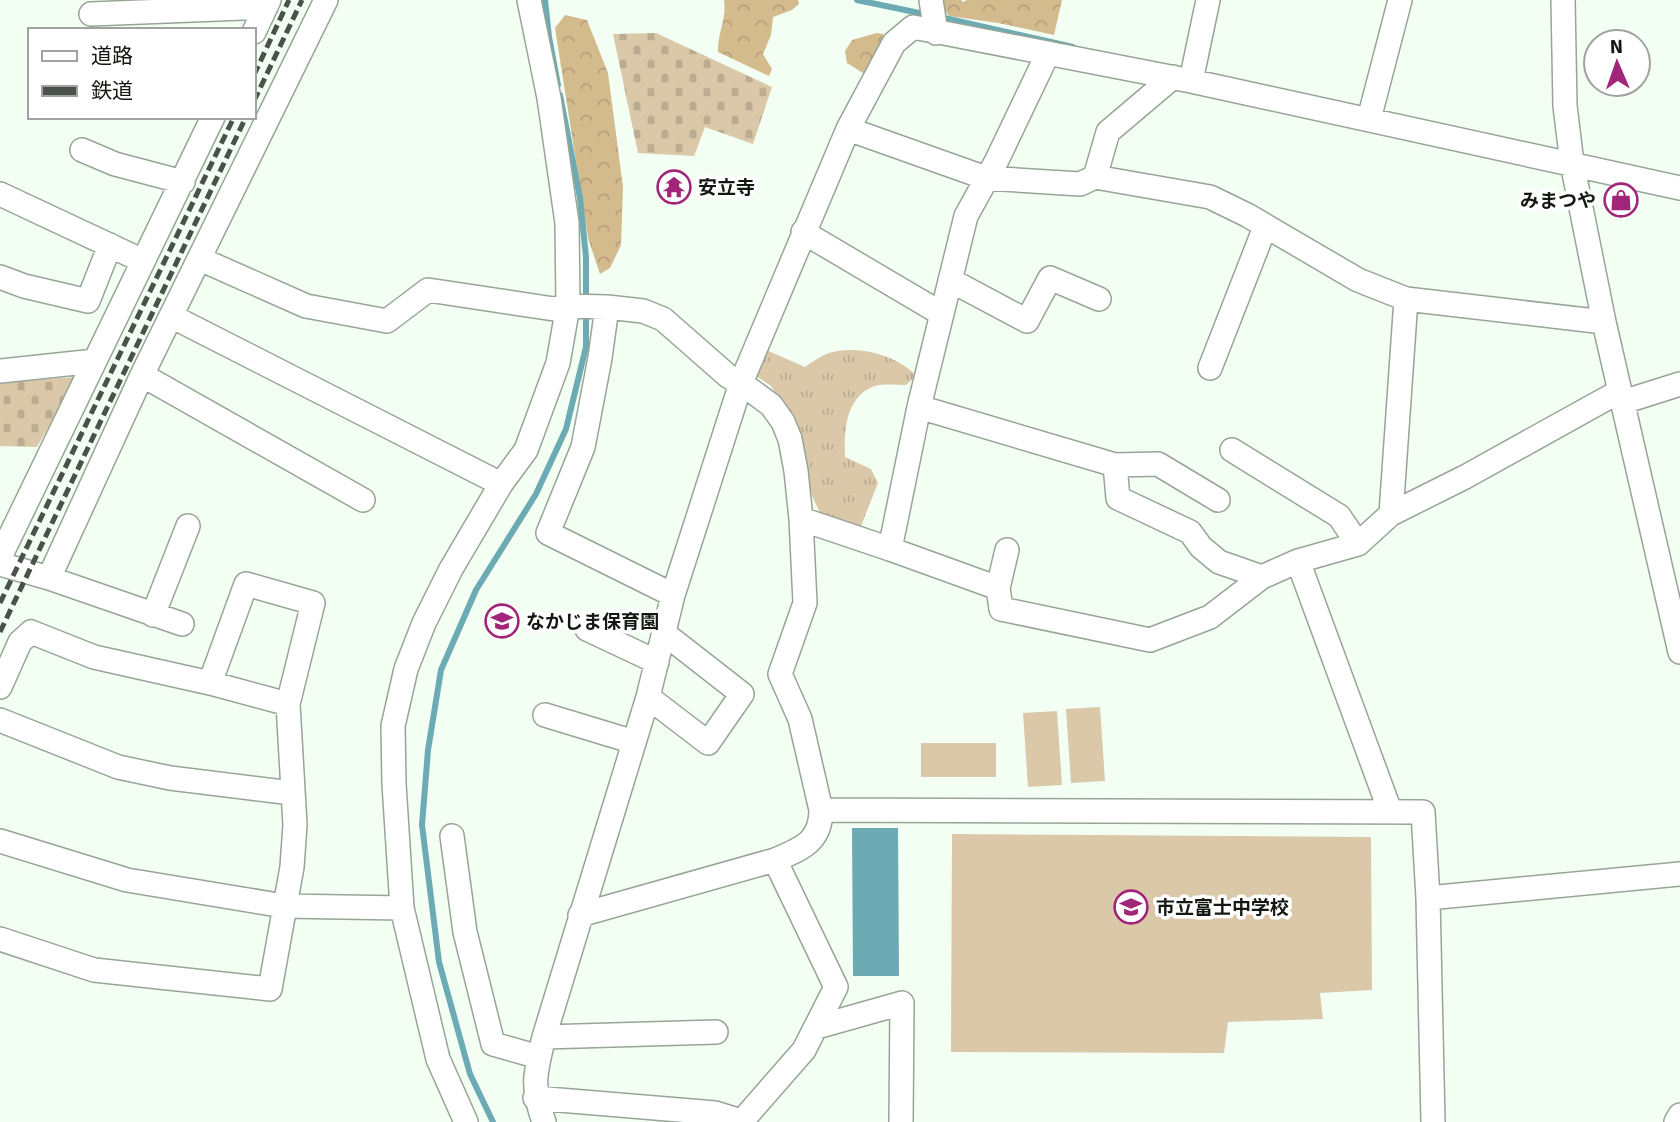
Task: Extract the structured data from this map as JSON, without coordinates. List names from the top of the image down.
{
  "places": {
    "temple": ["安立寺"],
    "shop": ["みまつや"],
    "school or university": ["なかじま保育園", "市立富士中学校"]
  },
  "legend": ["道路", "鉄道"],
  "north": "top"
}
